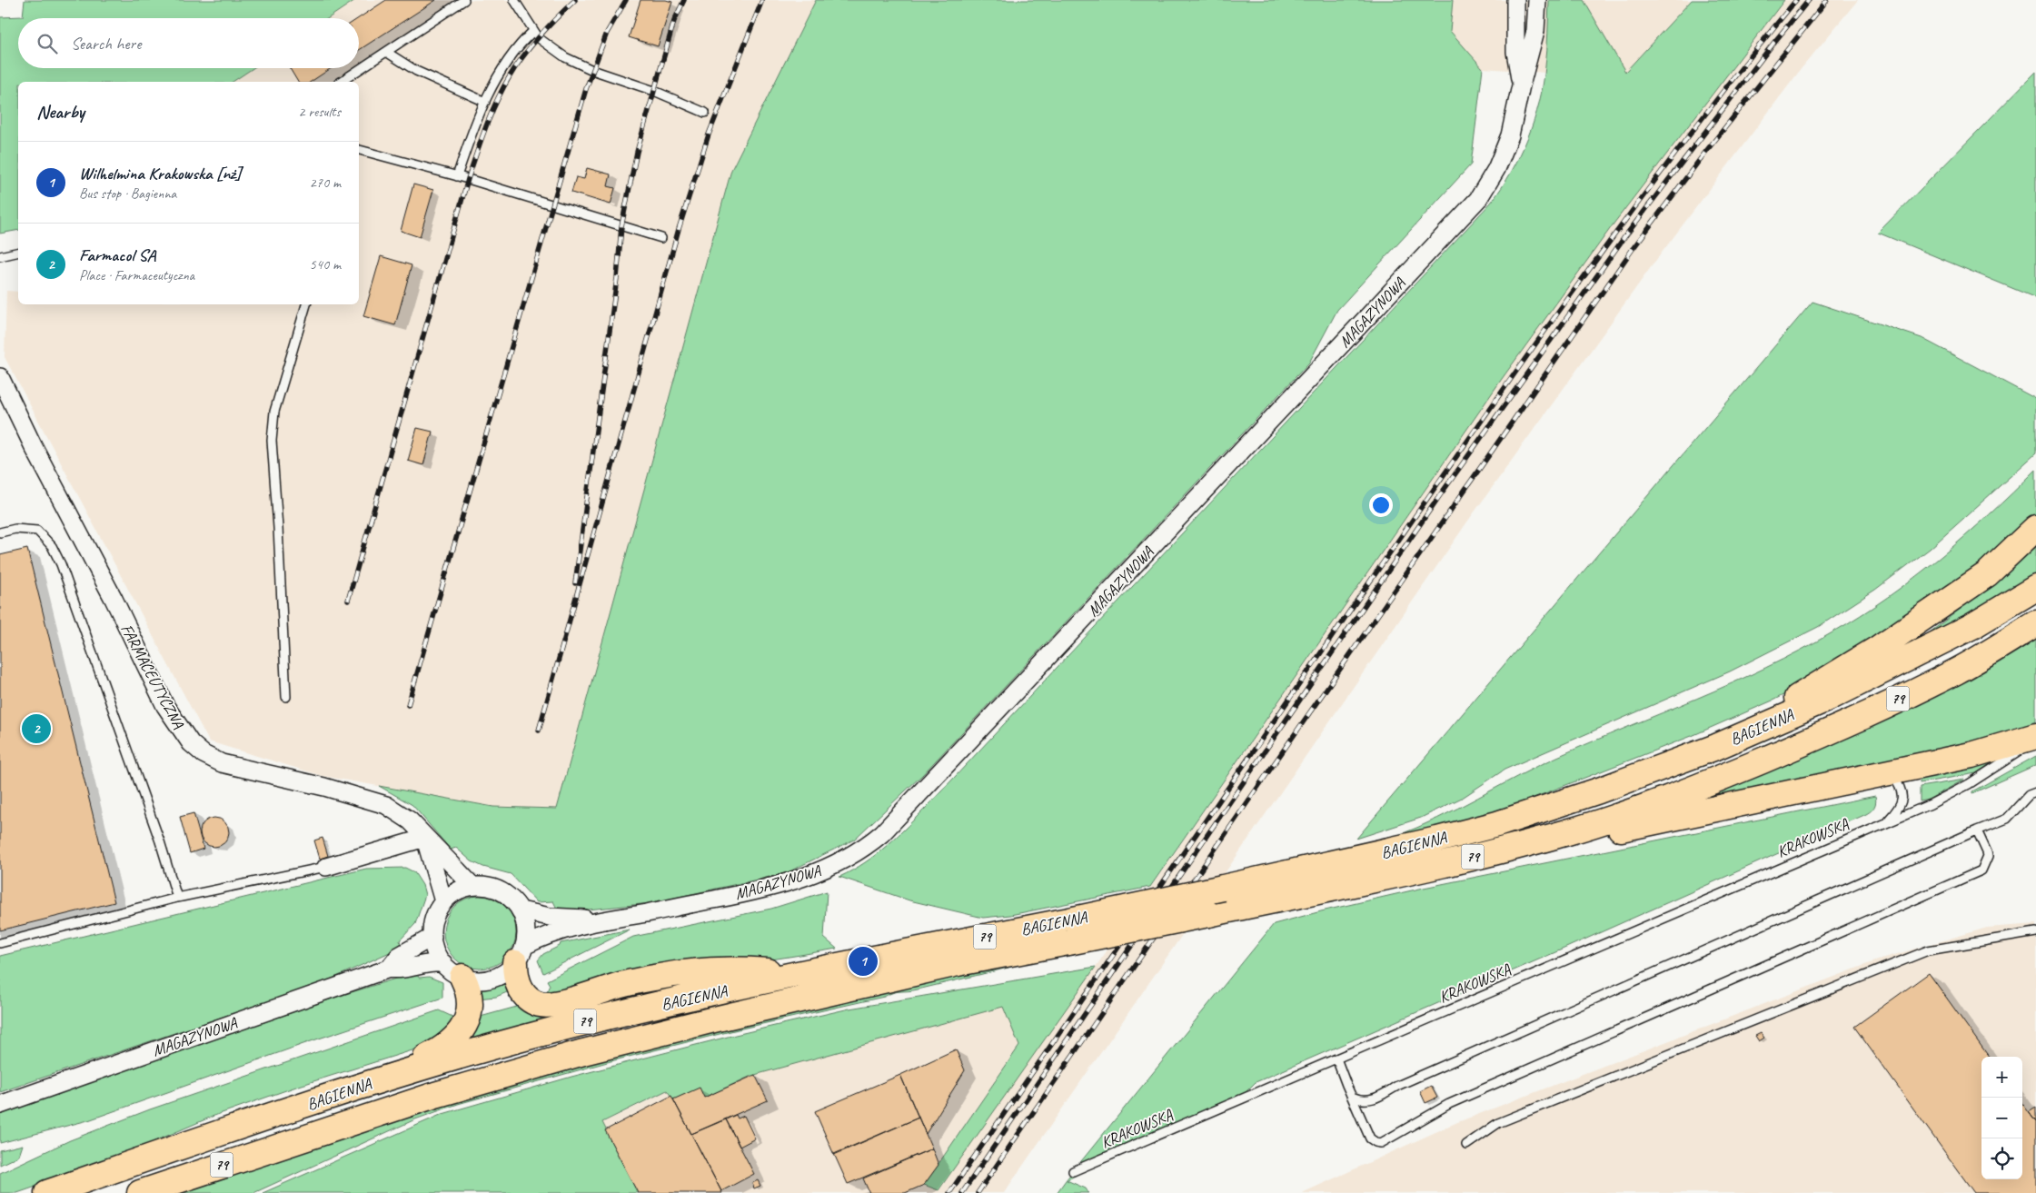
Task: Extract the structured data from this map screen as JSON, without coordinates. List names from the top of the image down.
{
  "streets": {
    "main road": ["79", "BAGIENNA"],
    "street": ["MAGAZYNOWA", "FARMACEUTYCZNA"],
    "lane": ["KRAKOWSKA"]
  },
  "crossings": [
    ["MAGAZYNOWA", "FARMACEUTYCZNA"]
  ],
  "page": {
    "search": "Search here",
    "heading": ["Nearby", "2 results"],
    "list": [
      {
        "mark": "1",
        "name": "Wilhelmina Krakowska [nż]",
        "note": "Bus stop · Bagienna",
        "value": "270 m"
      },
      {
        "mark": "2",
        "name": "Farmacol SA",
        "note": "Place · Farmaceutyczna",
        "value": "540 m"
      }
    ],
    "pins": ["2", "1"],
    "map_buttons": ["+", "−"]
  }
}
